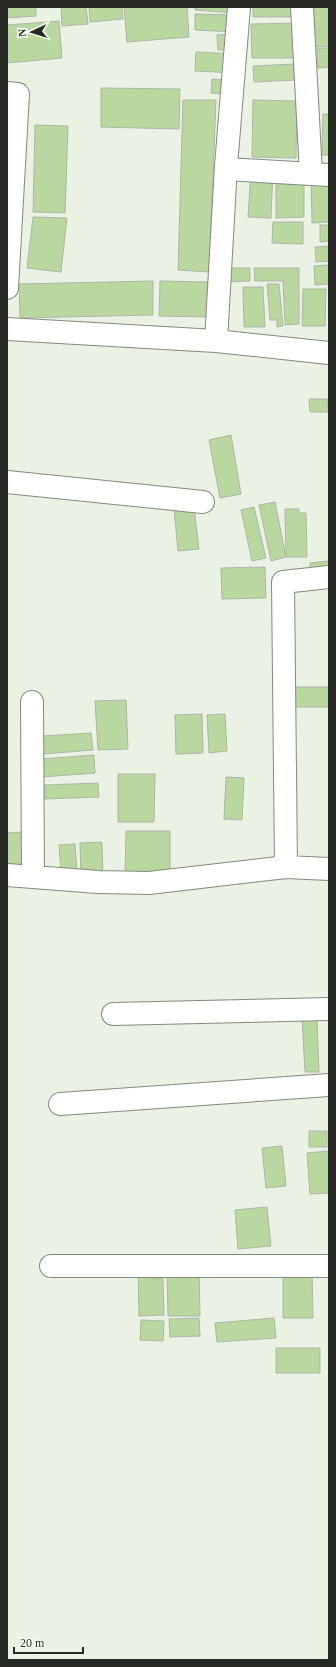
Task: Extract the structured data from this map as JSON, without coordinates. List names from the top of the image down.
{
  "scale_bar": "20 m",
  "north": "left"
}
